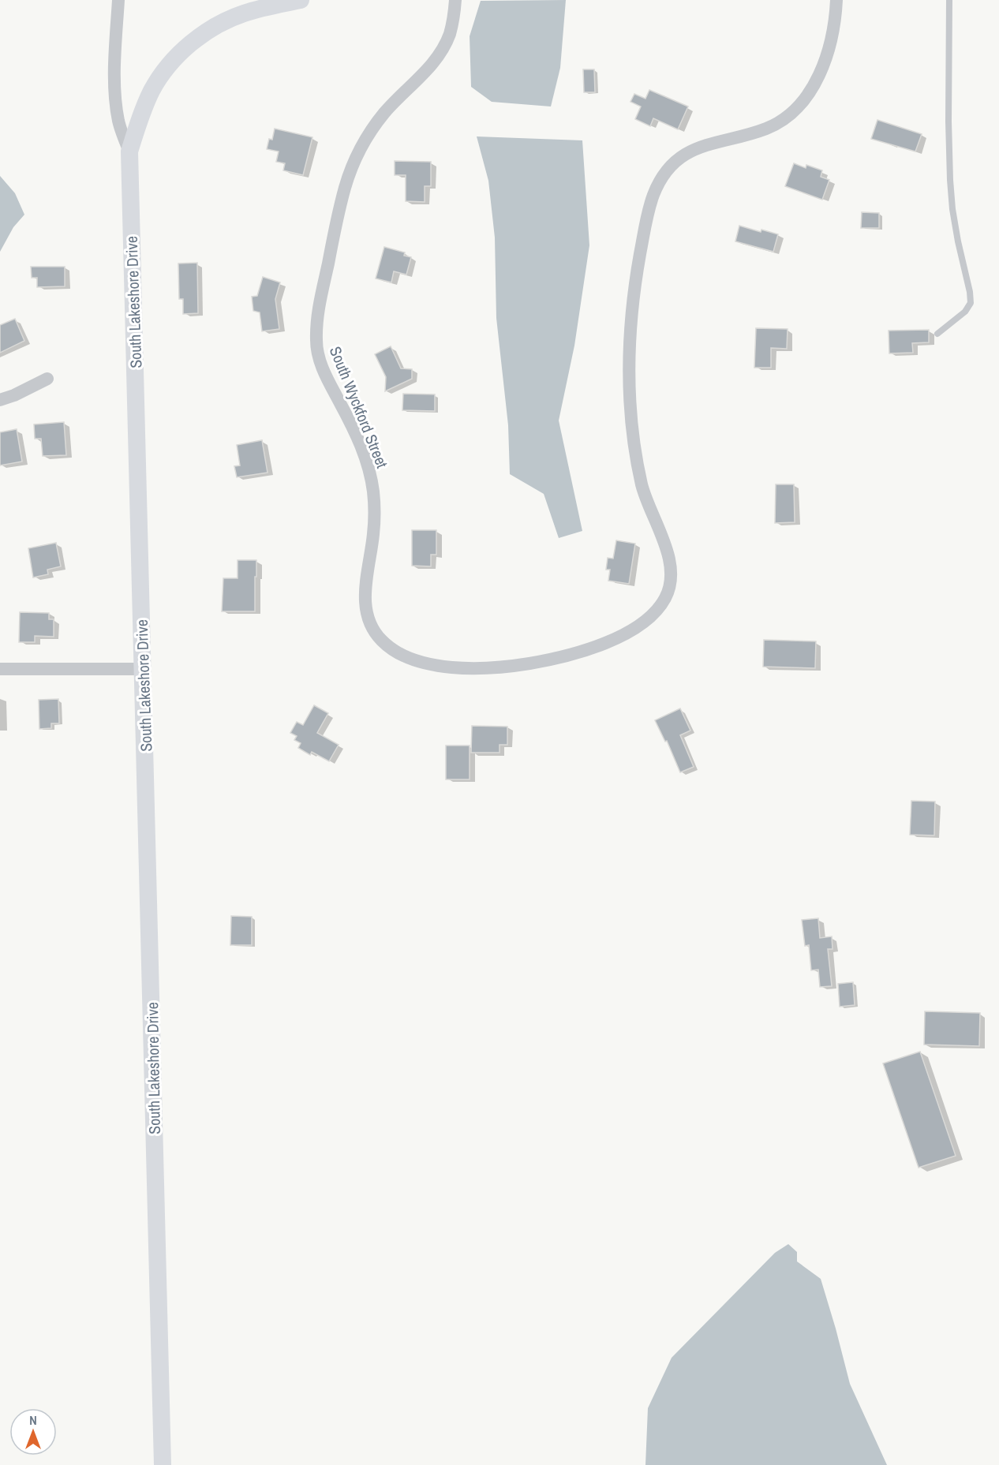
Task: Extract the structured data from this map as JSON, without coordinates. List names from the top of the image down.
{
  "streets": {
    "street": ["South Lakeshore Drive", "South Wyckford Street"]
  },
  "north": "top"
}
